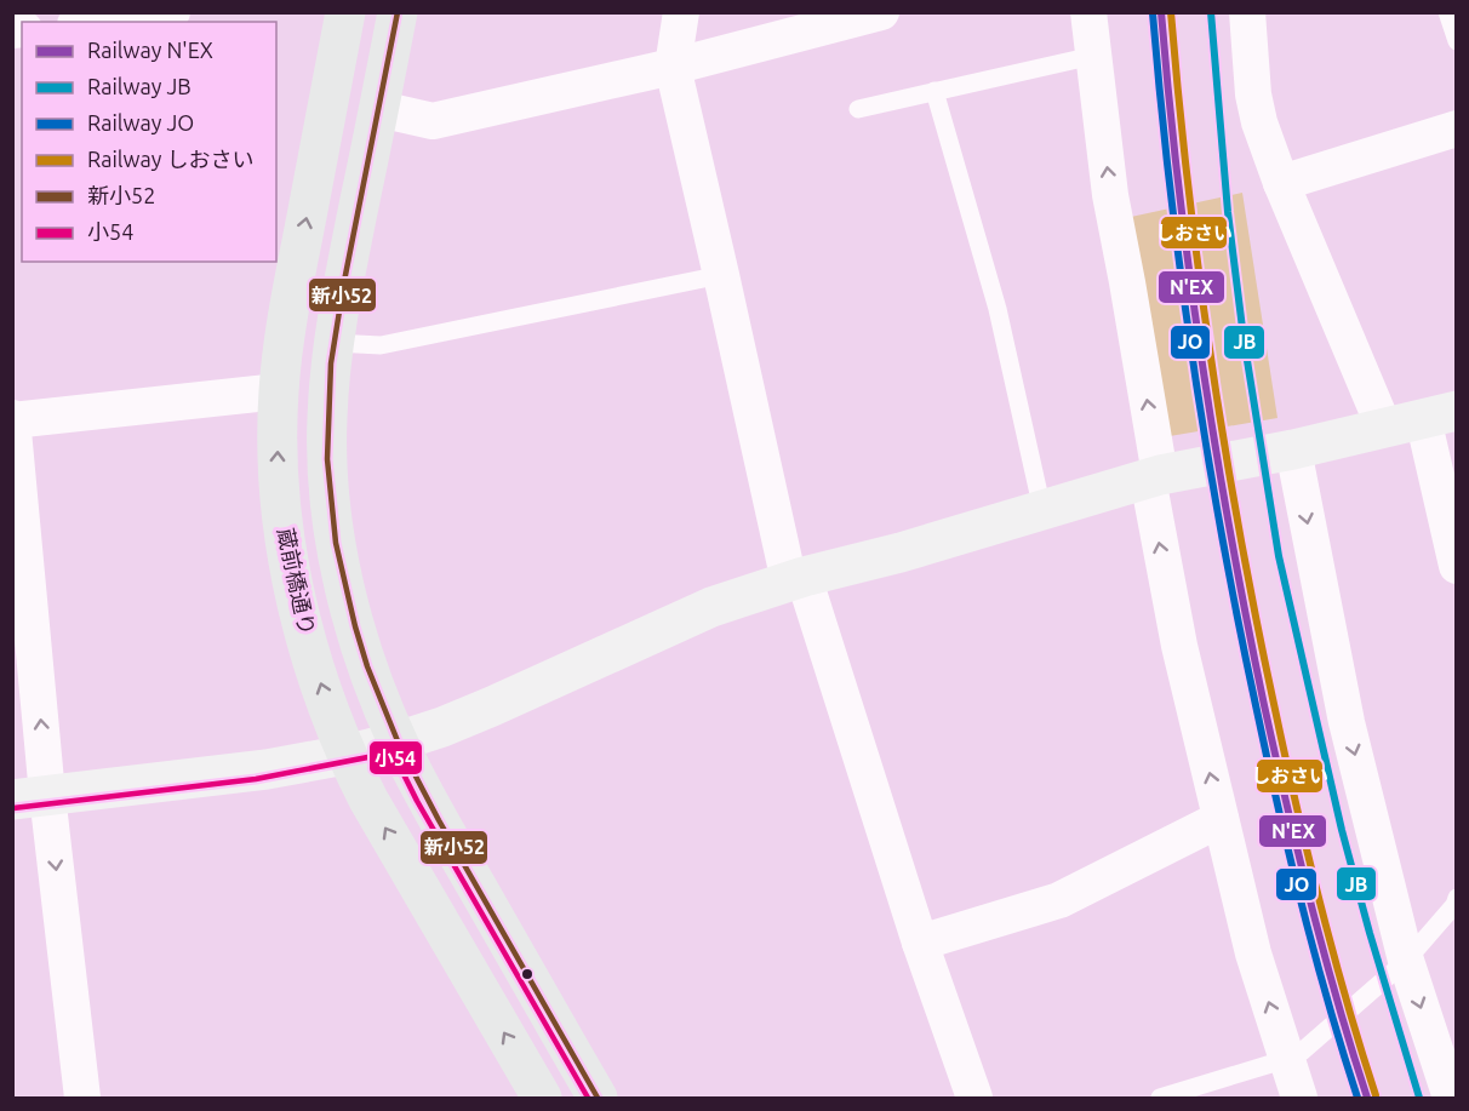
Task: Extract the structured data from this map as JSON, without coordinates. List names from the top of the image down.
{
  "streets": {
    "main road": ["蔵前橋通り"]
  },
  "lines": [
    "rail line N'EX",
    "rail line JB",
    "rail line しおさい",
    "transit line 新小52",
    "rail line JO",
    "transit line 小54"
  ],
  "legend": [
    "Railway N'EX",
    "Railway JB",
    "Railway JO",
    "Railway しおさい",
    "新小52",
    "小54"
  ]
}
